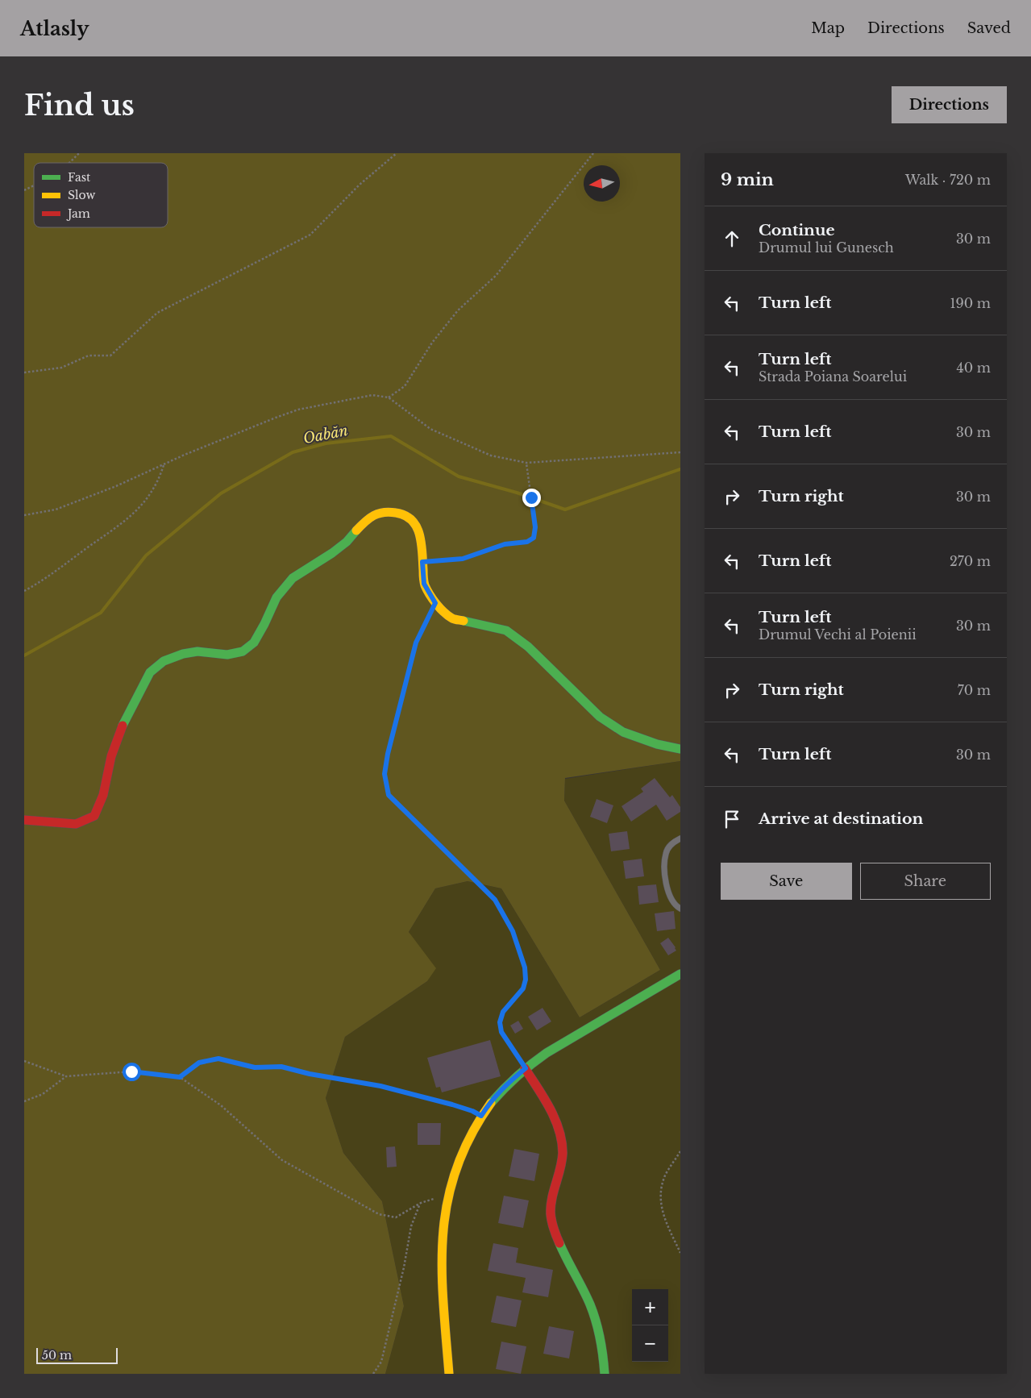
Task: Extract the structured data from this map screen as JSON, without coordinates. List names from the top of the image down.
{
  "water": ["Oabăn"],
  "legend": ["Fast", "Slow", "Jam"],
  "scale_bar": "50 m",
  "north": "left",
  "page": {
    "header": "Atlasly",
    "nav": ["Map", "Directions", "Saved"],
    "buttons": [
      "Directions",
      ["Save", "Share"]
    ],
    "title": "Find us",
    "heading": ["9 min", "Walk · 720 m"],
    "list": [
      ["Continue", "Drumul lui Gunesch", "30 m"],
      ["Turn left", "190 m"],
      ["Turn left", "Strada Poiana Soarelui", "40 m"],
      ["Turn left", "30 m"],
      ["Turn right", "30 m"],
      ["Turn left", "270 m"],
      ["Turn left", "Drumul Vechi al Poienii", "30 m"],
      ["Turn right", "70 m"],
      ["Turn left", "30 m"],
      "Arrive at destination"
    ],
    "map_buttons": ["+", "−"],
    "scale": "50 m"
  }
}
